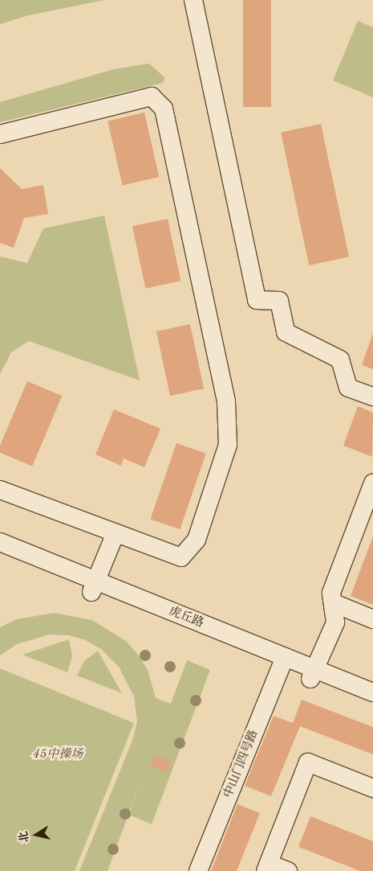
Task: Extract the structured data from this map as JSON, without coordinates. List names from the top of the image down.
{
  "streets": {
    "street": ["虎丘路", "中山门四号路"]
  },
  "crossings": [
    ["虎丘路", "中山门四号路"]
  ],
  "parks": ["45中操场"],
  "north": "left"
}
